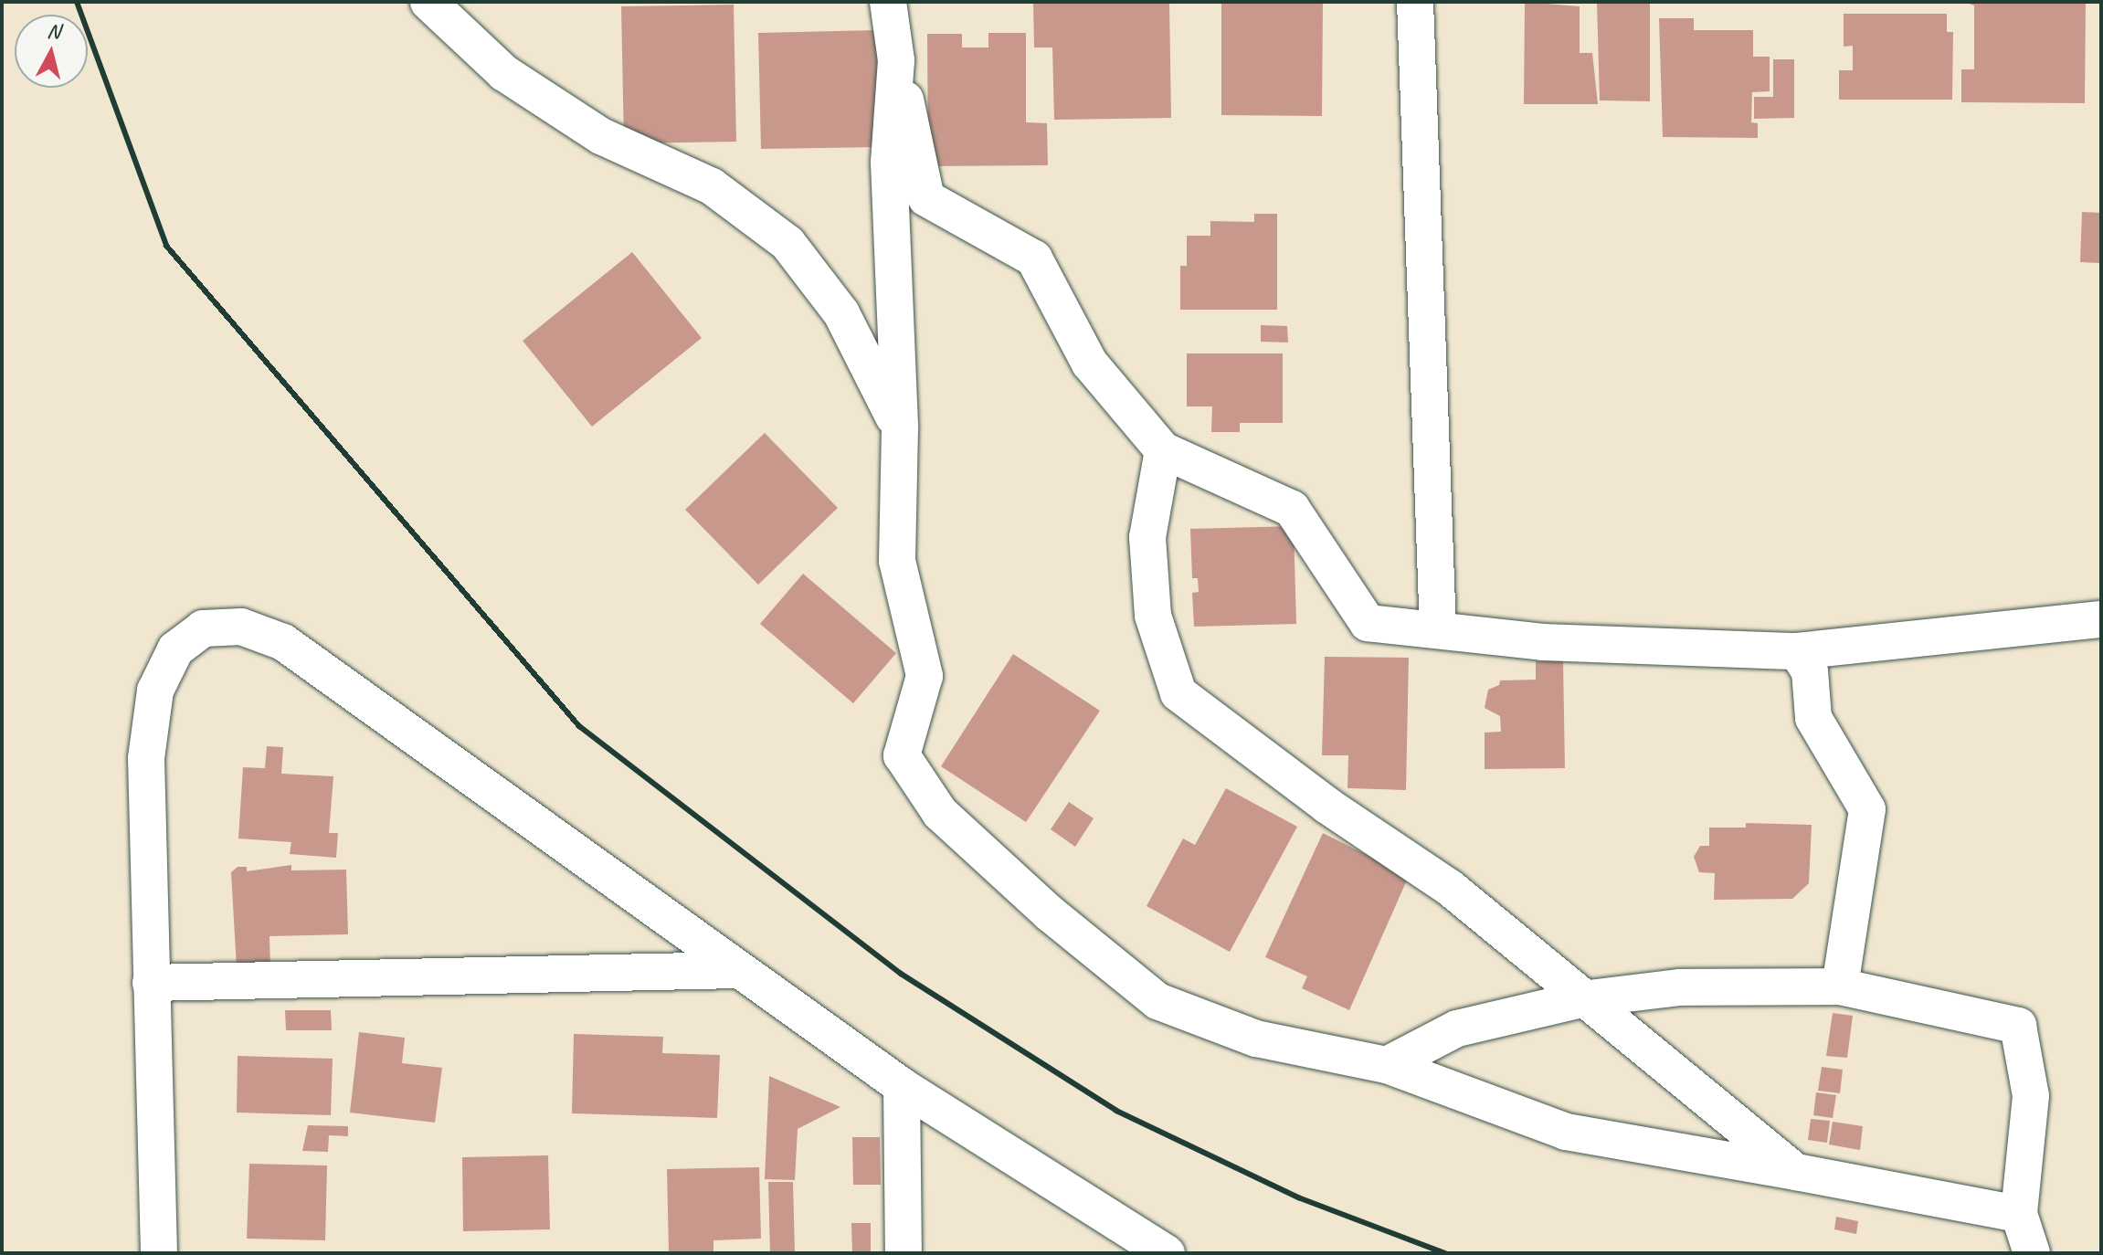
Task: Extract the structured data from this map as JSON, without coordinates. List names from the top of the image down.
{
  "north": "top"
}
